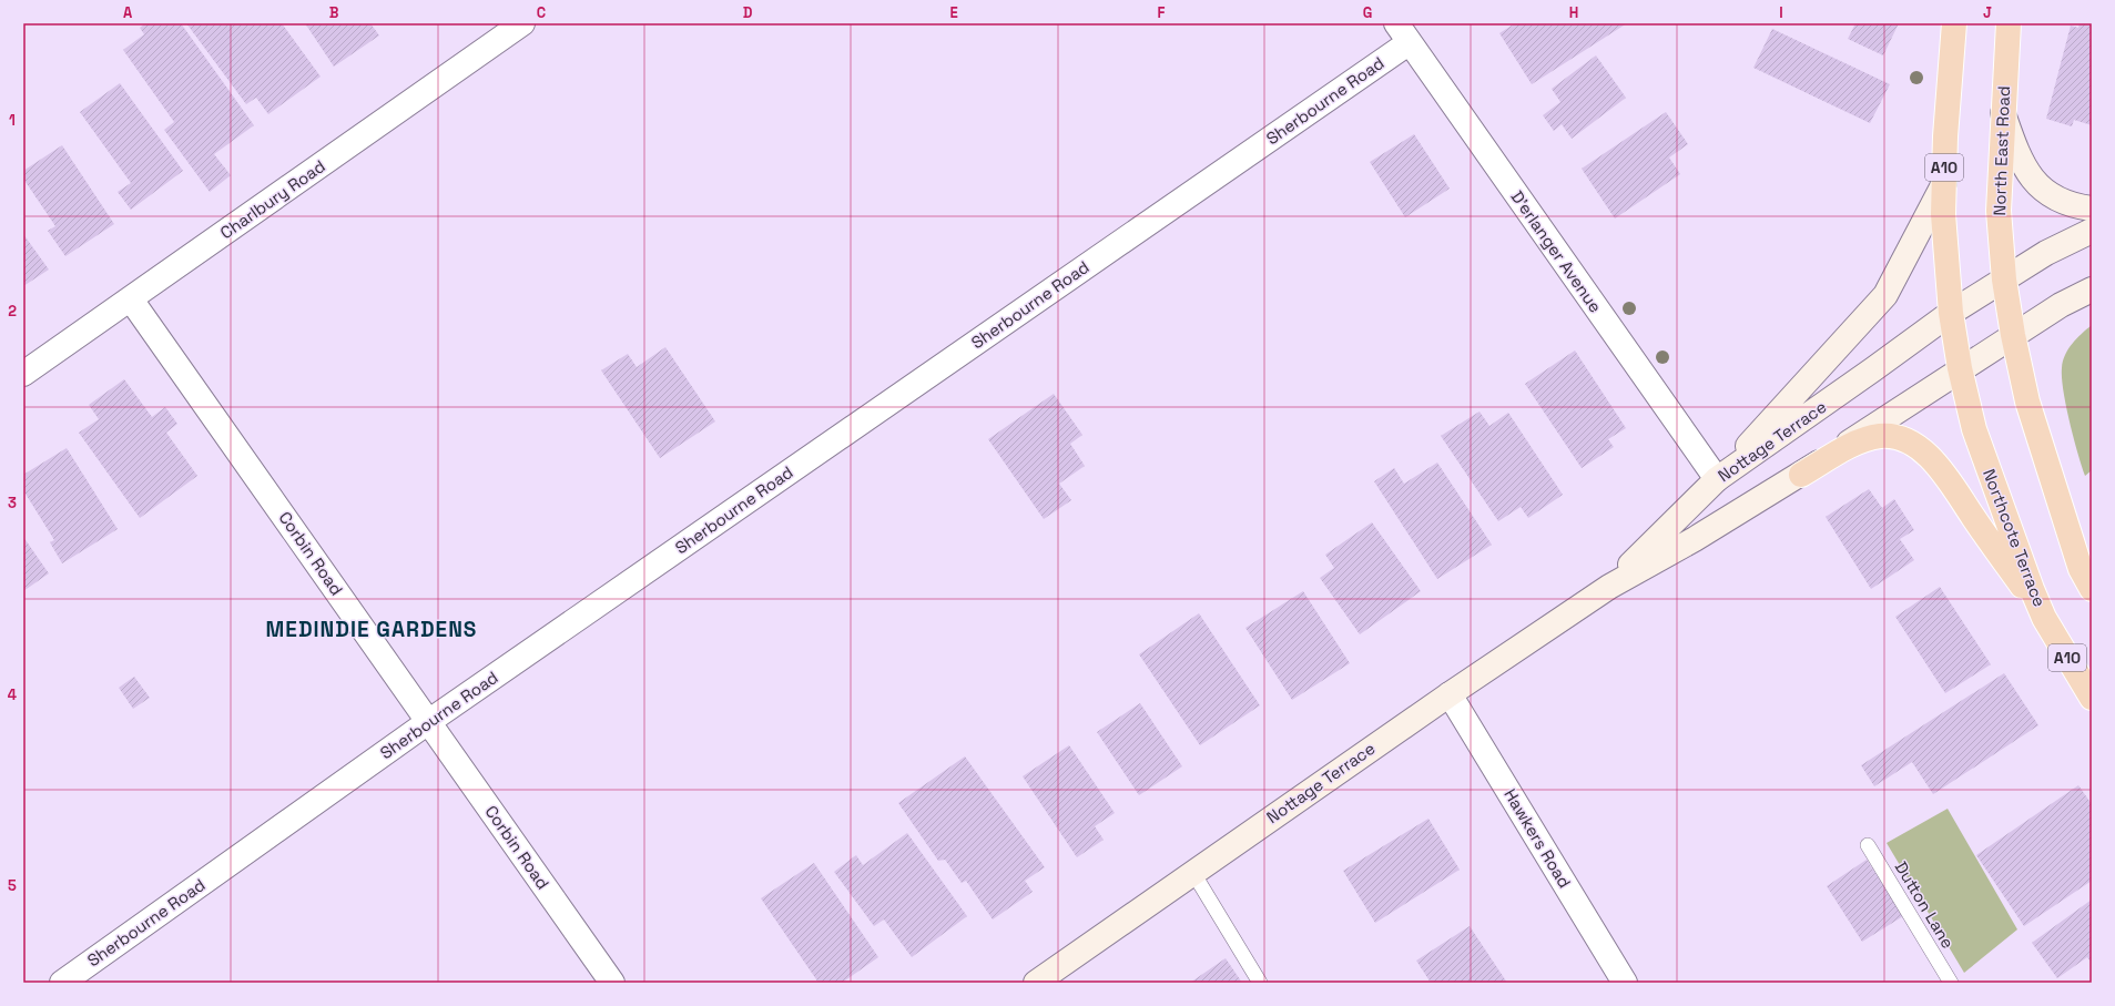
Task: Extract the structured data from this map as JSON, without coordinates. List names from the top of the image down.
{
  "streets": {
    "highway": ["North East Road", "A10", "Northcote Terrace"],
    "main road": ["Nottage Terrace"],
    "street": [
      "Sherbourne Road",
      "Charlbury Road",
      "D'erlanger Avenue",
      "Corbin Road",
      "Hawkers Road"
    ],
    "lane": ["Dutton Lane"]
  },
  "crossings": [
    ["Sherbourne Road", "D'erlanger Avenue"],
    ["Sherbourne Road", "Corbin Road"],
    ["North East Road", "Nottage Terrace"],
    ["A10", "Nottage Terrace"],
    ["A10", "Northcote Terrace"],
    ["Charlbury Road", "Corbin Road"],
    ["D'erlanger Avenue", "Nottage Terrace"],
    ["Nottage Terrace", "Northcote Terrace"],
    ["Nottage Terrace", "Hawkers Road"]
  ],
  "districts": ["MEDINDIE GARDENS"],
  "grid": {
    "columns": [
      "A",
      "B",
      "C",
      "D",
      "E",
      "F",
      "G",
      "H",
      "I",
      "J"
    ],
    "rows": [
      "1",
      "2",
      "3",
      "4",
      "5"
    ]
  }
}
